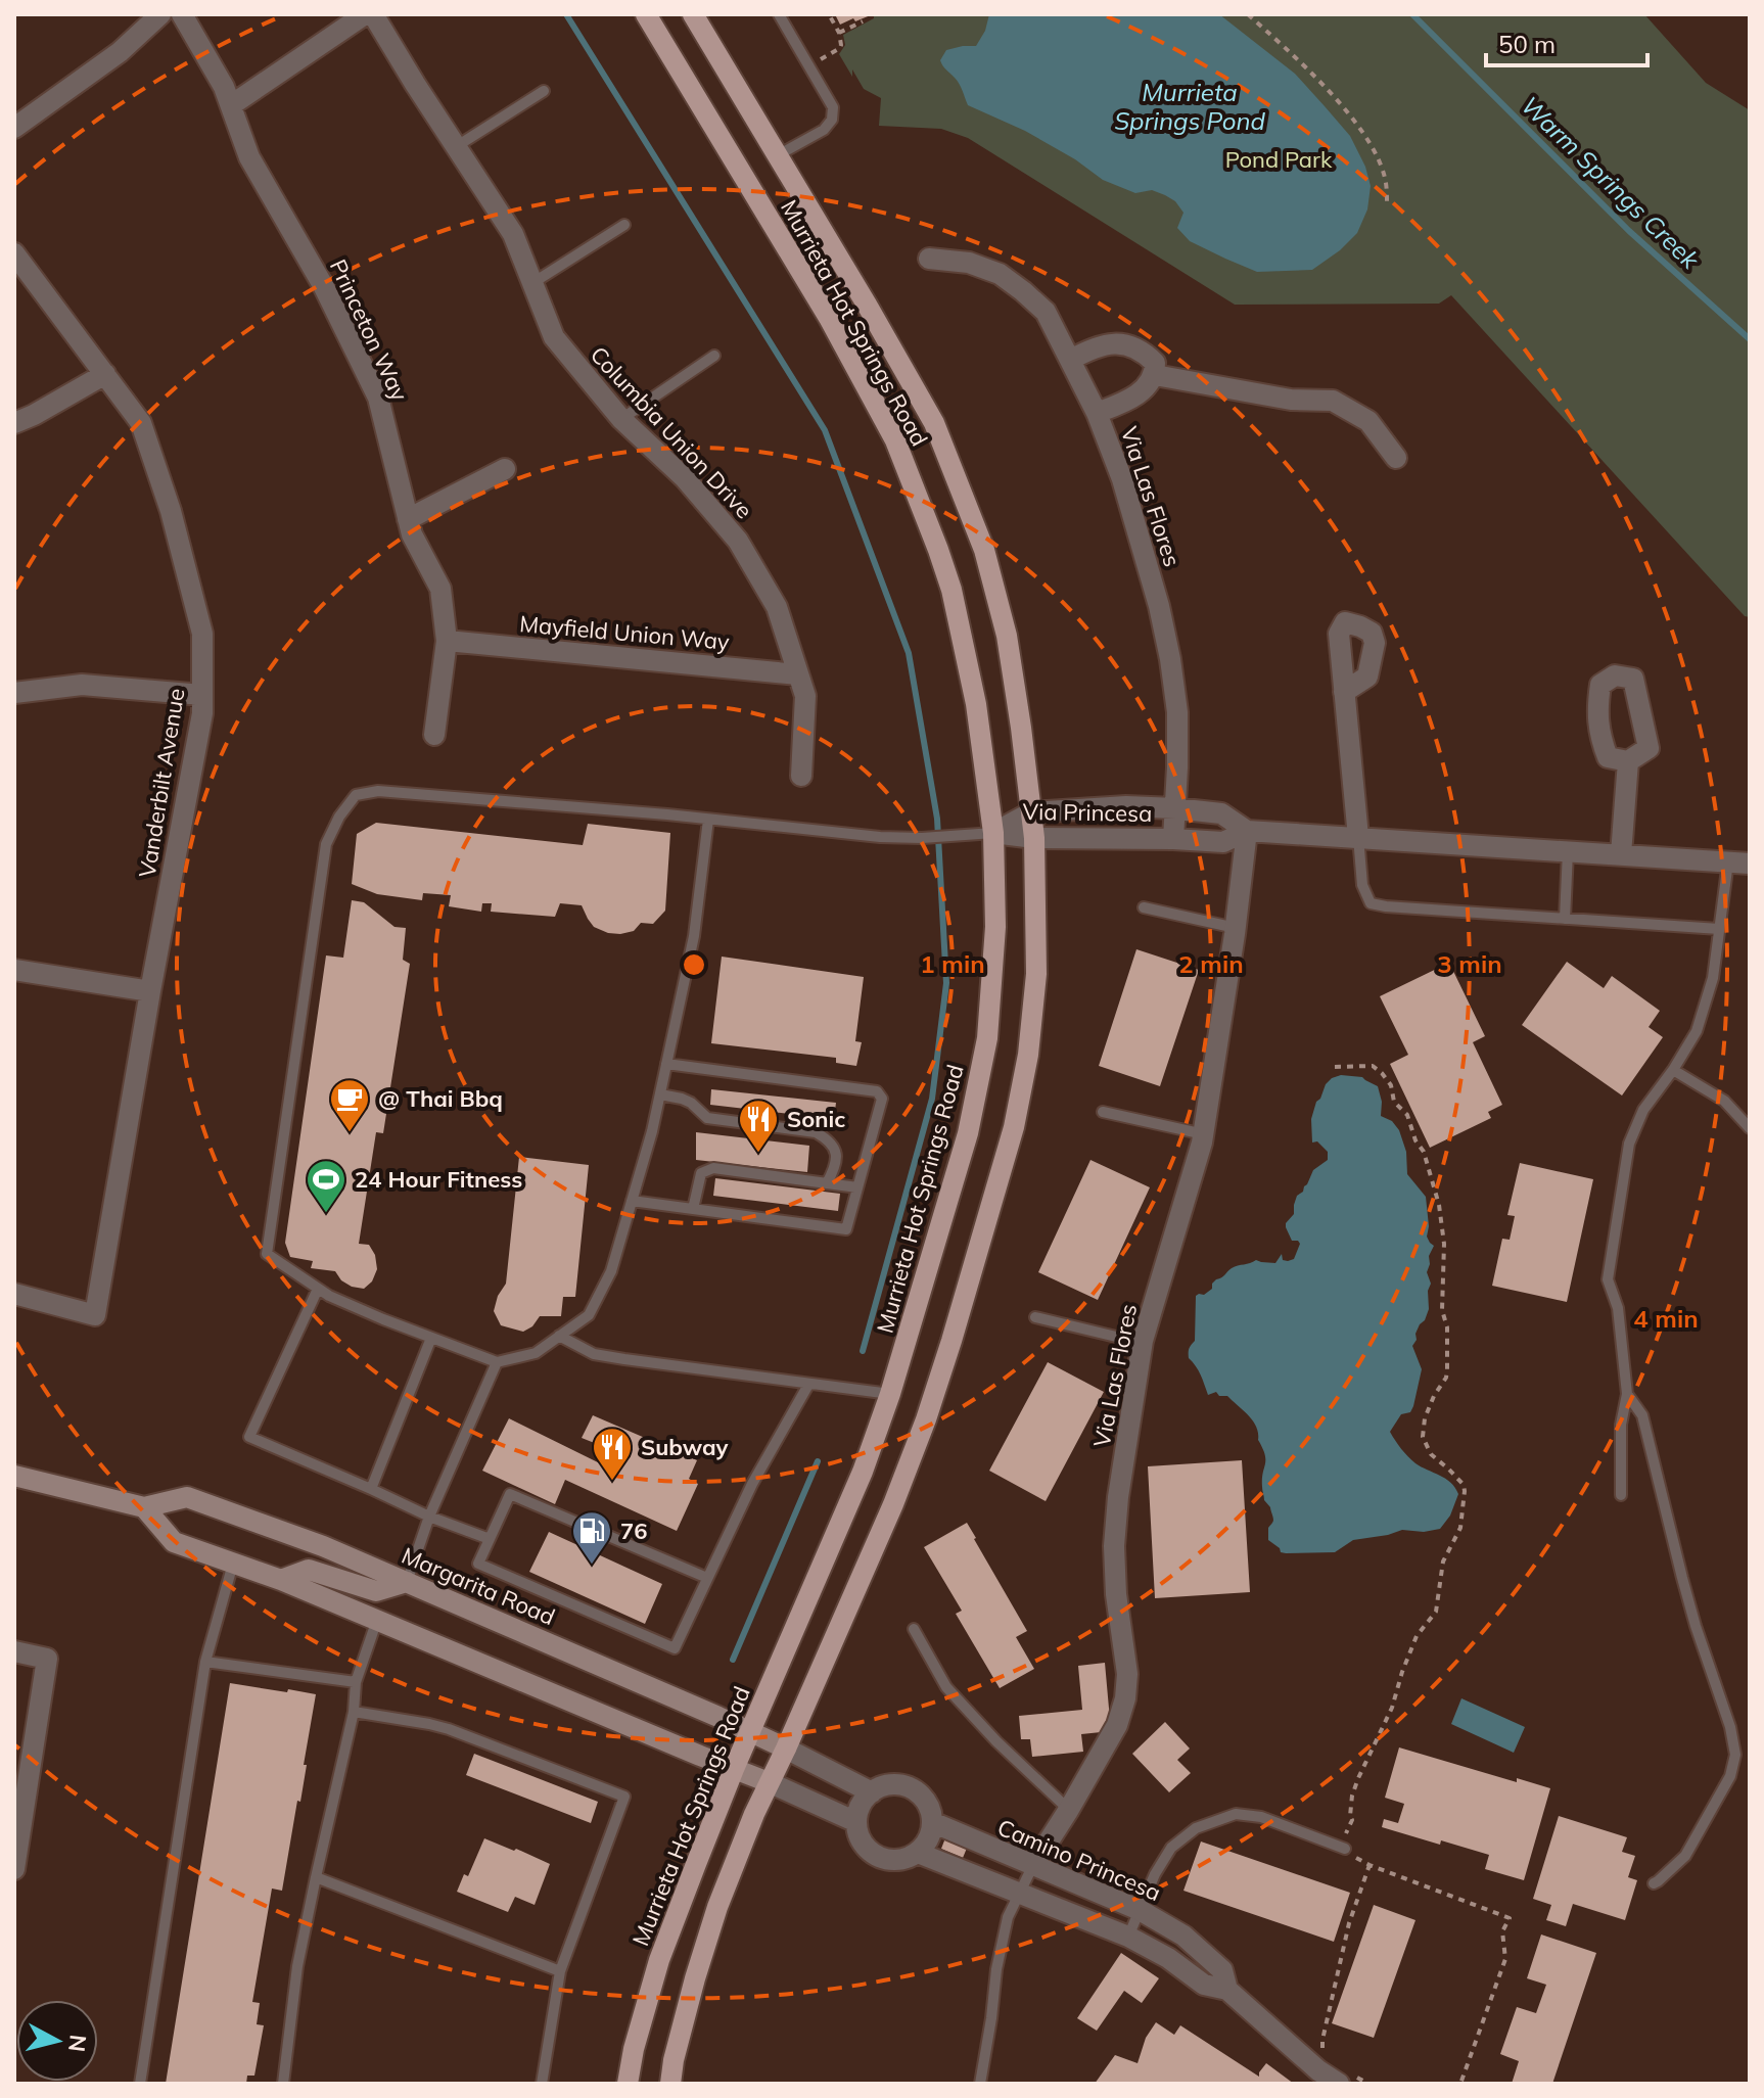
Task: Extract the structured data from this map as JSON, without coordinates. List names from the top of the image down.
{
  "streets": {
    "main road": ["Murrieta Hot Springs Road", "Margarita Road"],
    "street": [
      "Princeton Way",
      "Columbia Union Drive",
      "Via Las Flores",
      "Mayfield Union Way",
      "Vanderbilt Avenue",
      "Via Princesa",
      "Camino Princesa"
    ]
  },
  "crossings": [
    ["Murrieta Hot Springs Road", "Via Princesa"],
    ["Murrieta Hot Springs Road", "Margarita Road"],
    ["Princeton Way", "Mayfield Union Way"],
    ["Columbia Union Drive", "Mayfield Union Way"],
    ["Via Las Flores", "Via Princesa"],
    ["Via Las Flores", "Camino Princesa"]
  ],
  "water": ["Murrieta Springs Pond", "Warm Springs Creek"],
  "parks": ["Pond Park"],
  "places": {
    "cafe": ["@ Thai Bbq"],
    "restaurant": ["Sonic", "Subway"],
    "sports": ["24 Hour Fitness"],
    "fuel station": ["76"]
  },
  "scale_bar": "50 m",
  "north": "right",
  "rings": [
    "1 min",
    "2 min",
    "3 min",
    "4 min"
  ]
}
